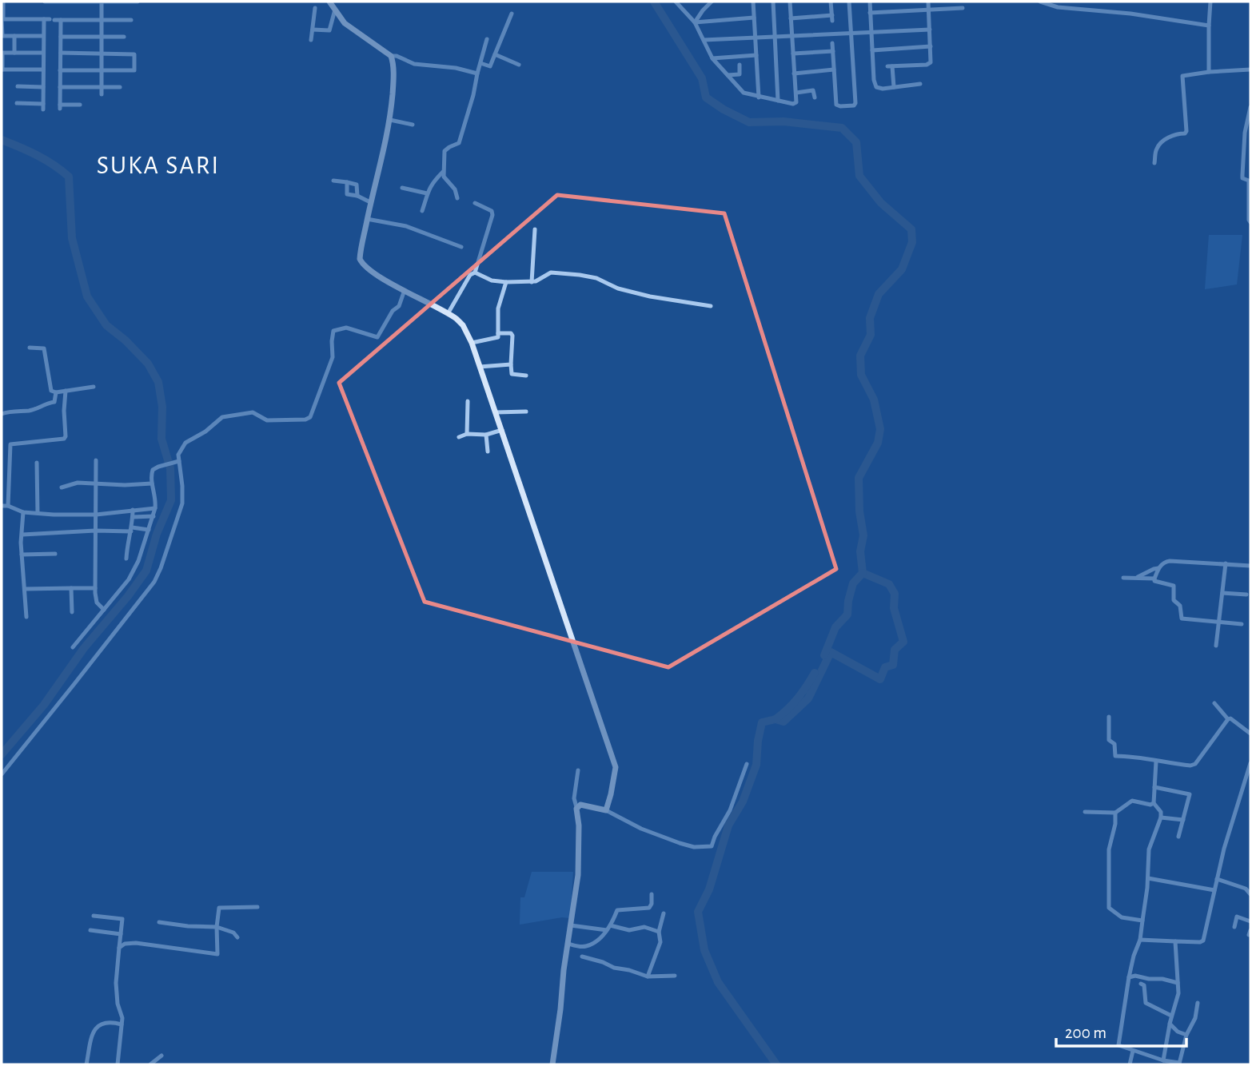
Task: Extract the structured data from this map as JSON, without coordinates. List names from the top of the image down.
{
  "districts": ["SUKA SARI"],
  "scale_bar": "200 m"
}
